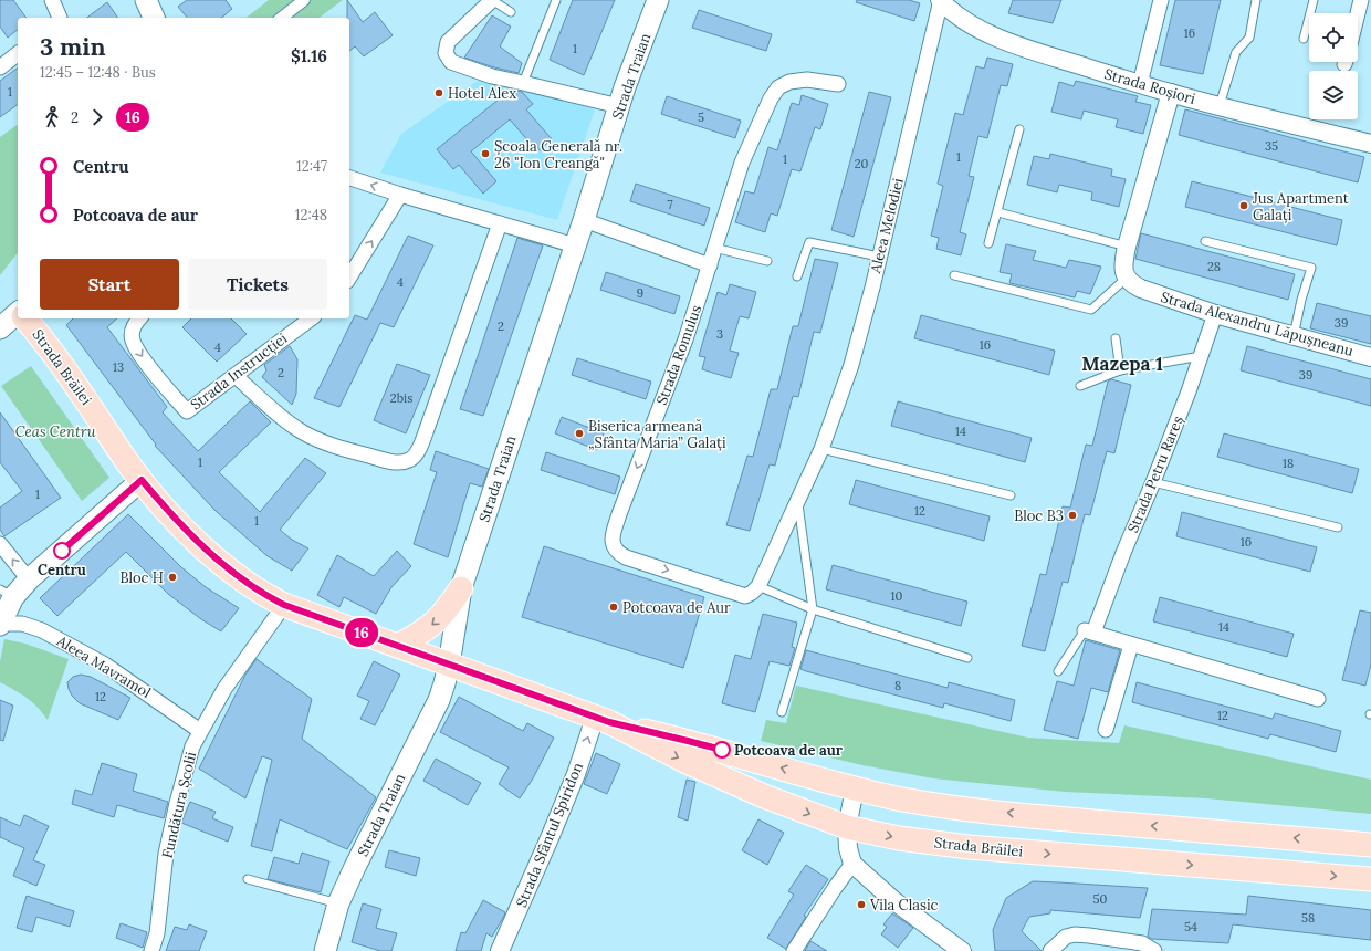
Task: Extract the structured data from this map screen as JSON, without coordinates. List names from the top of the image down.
{
  "streets": {
    "main road": ["Strada Traian", "Strada Brăilei"],
    "street": [
      "Strada Roșiori",
      "Aleea Melodiei",
      "Strada Alexandru Lăpușneanu",
      "Strada Romulus",
      "Strada Instrucției",
      "Strada Petru Rareș",
      "Aleea Mavramol",
      "Fundătura Școlii",
      "Strada Sfântul Spiridon"
    ]
  },
  "crossings": [
    ["Strada Traian", "Strada Brăilei"],
    ["Strada Roșiori", "Aleea Melodiei"],
    ["Aleea Melodiei", "Strada Romulus"],
    ["Strada Alexandru Lăpușneanu", "Strada Petru Rareș"],
    ["Strada Brăilei", "Fundătura Școlii"],
    ["Strada Brăilei", "Strada Sfântul Spiridon"],
    ["Aleea Mavramol", "Fundătura Școlii"]
  ],
  "one_way": ["Strada Sfântul Spiridon"],
  "districts": ["Mazepa 1"],
  "parks": ["Ceas Centru"],
  "places": [
    "Hotel Alex",
    "Școala Generală nr. 26 \"Ion Creangă\"",
    "Jus Apartment Galați",
    "Biserica armeană „Sfânta Maria” Galați",
    "Bloc B3",
    "Centru",
    "Bloc H",
    "Potcoava de Aur",
    "Potcoava de aur",
    "Vila Clasic"
  ],
  "lines": ["bus line 16"],
  "house_numbers": [
    "16",
    "1",
    "1",
    "5",
    "35",
    "1",
    "1",
    "20",
    "7",
    "28",
    "4",
    "9",
    "39",
    "2",
    "3",
    "16",
    "4",
    "13",
    "2",
    "39",
    "2bis",
    "14",
    "1",
    "18",
    "1",
    "12",
    "1",
    "16",
    "10",
    "14",
    "8",
    "12",
    "12",
    "50",
    "58",
    "54"
  ],
  "page": {
    "on_map": "16",
    "heading": ["3 min", "12:45 – 12:48 · Bus", "$1.16"],
    "legs": ["2", "16"],
    "list": [
      {
        "name": "Centru",
        "value": "12:47"
      },
      {
        "name": "Potcoava de aur",
        "value": "12:48"
      }
    ],
    "buttons": ["Start", "Tickets"]
  }
}
